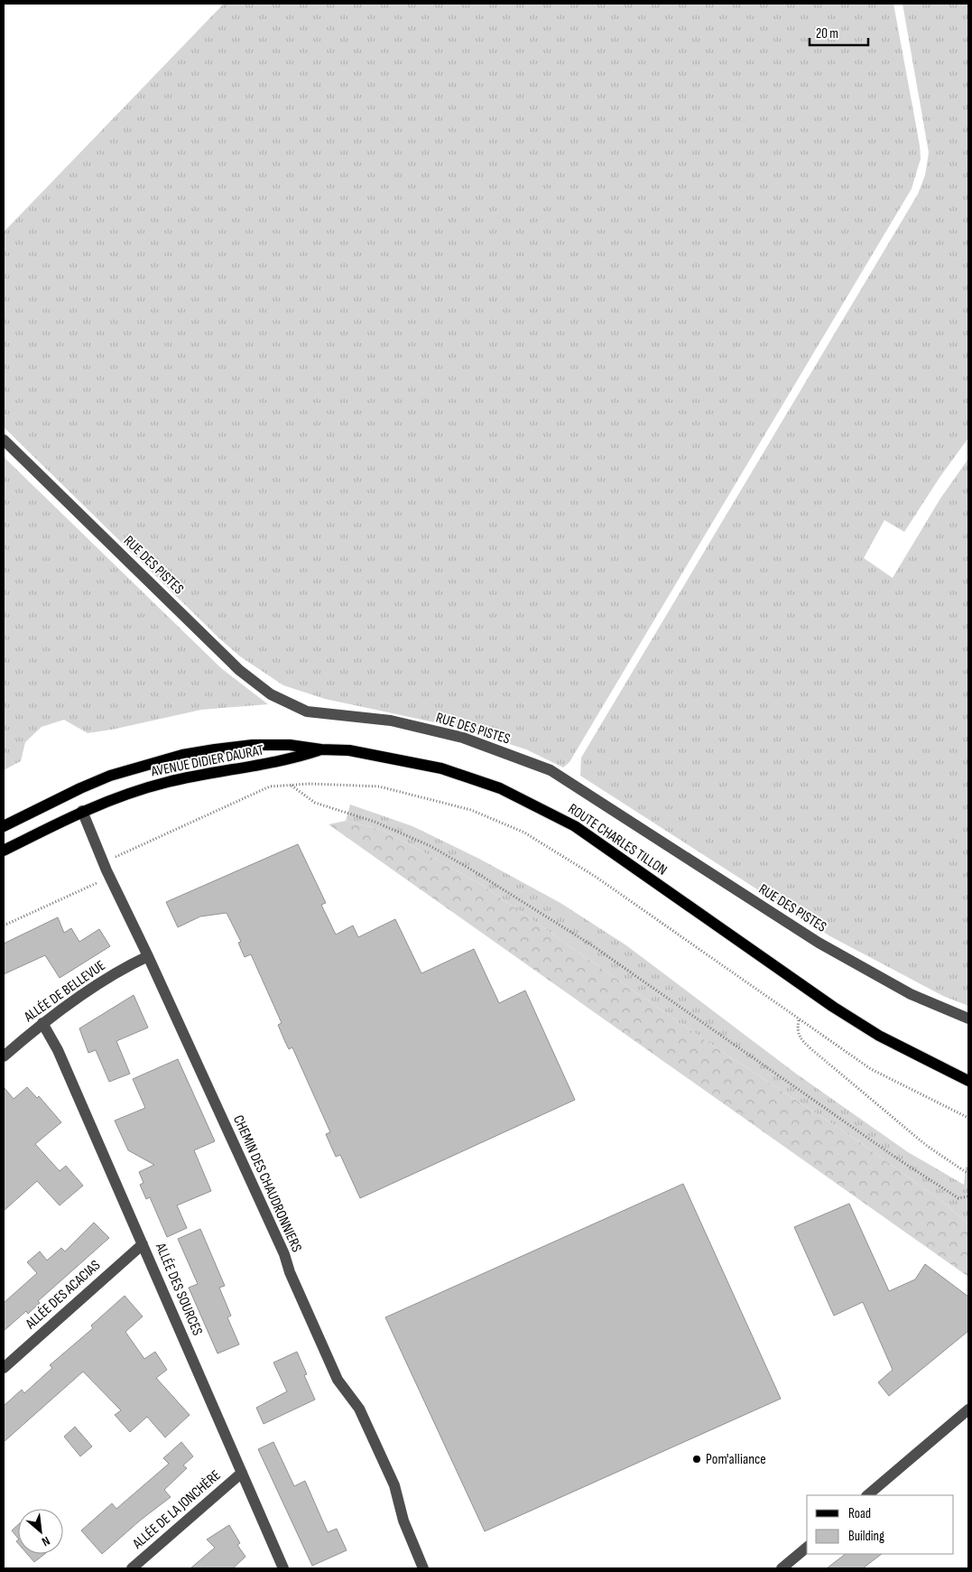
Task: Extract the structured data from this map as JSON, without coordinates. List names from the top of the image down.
{
  "streets": {
    "main road": ["AVENUE DIDIER DAURAT", "ROUTE CHARLES TILLON"],
    "street": [
      "RUE DES PISTES",
      "ALLÉE DE BELLEVUE",
      "CHEMIN DES CHAUDRONNIERS",
      "ALLÉE DES SOURCES",
      "ALLÉE DES ACACIAS",
      "ALLÉE DE LA JONCHÈRE"
    ]
  },
  "crossings": [
    ["AVENUE DIDIER DAURAT", "ROUTE CHARLES TILLON"],
    ["AVENUE DIDIER DAURAT", "CHEMIN DES CHAUDRONNIERS"],
    ["ALLÉE DE BELLEVUE", "CHEMIN DES CHAUDRONNIERS"],
    ["ALLÉE DE BELLEVUE", "ALLÉE DES SOURCES"],
    ["ALLÉE DES SOURCES", "ALLÉE DES ACACIAS"],
    ["ALLÉE DES SOURCES", "ALLÉE DE LA JONCHÈRE"]
  ],
  "places": ["Pom'alliance"],
  "legend": ["Road", "Building"],
  "scale_bar": "20 m",
  "north": "bottom right"
}
